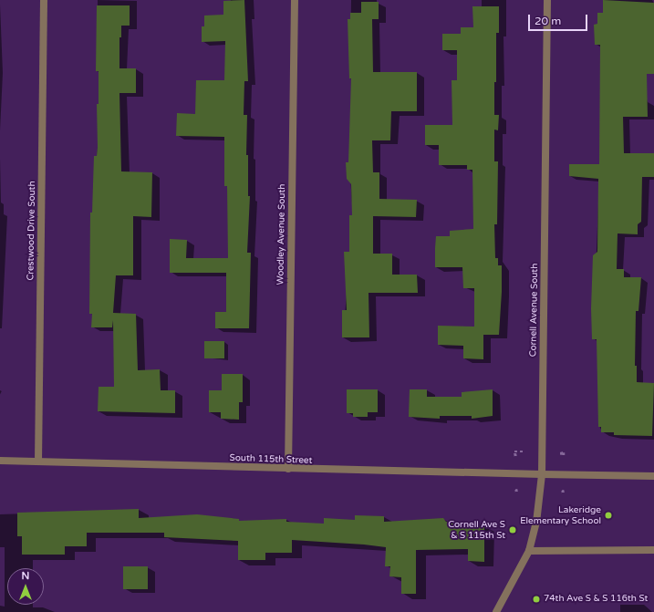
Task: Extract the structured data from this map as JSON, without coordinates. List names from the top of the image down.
{
  "streets": {
    "street": [
      "Crestwood Drive South",
      "Woodley Avenue South",
      "Cornell Avenue South",
      "South 115th Street"
    ]
  },
  "crossings": [
    ["Crestwood Drive South", "South 115th Street"],
    ["Woodley Avenue South", "South 115th Street"],
    ["Cornell Avenue South", "South 115th Street"]
  ],
  "places": ["Lakeridge Elementary School", "Cornell Ave S & S 115th St", "74th Ave S & S 116th St"],
  "scale_bar": "20 m",
  "north": "top"
}
